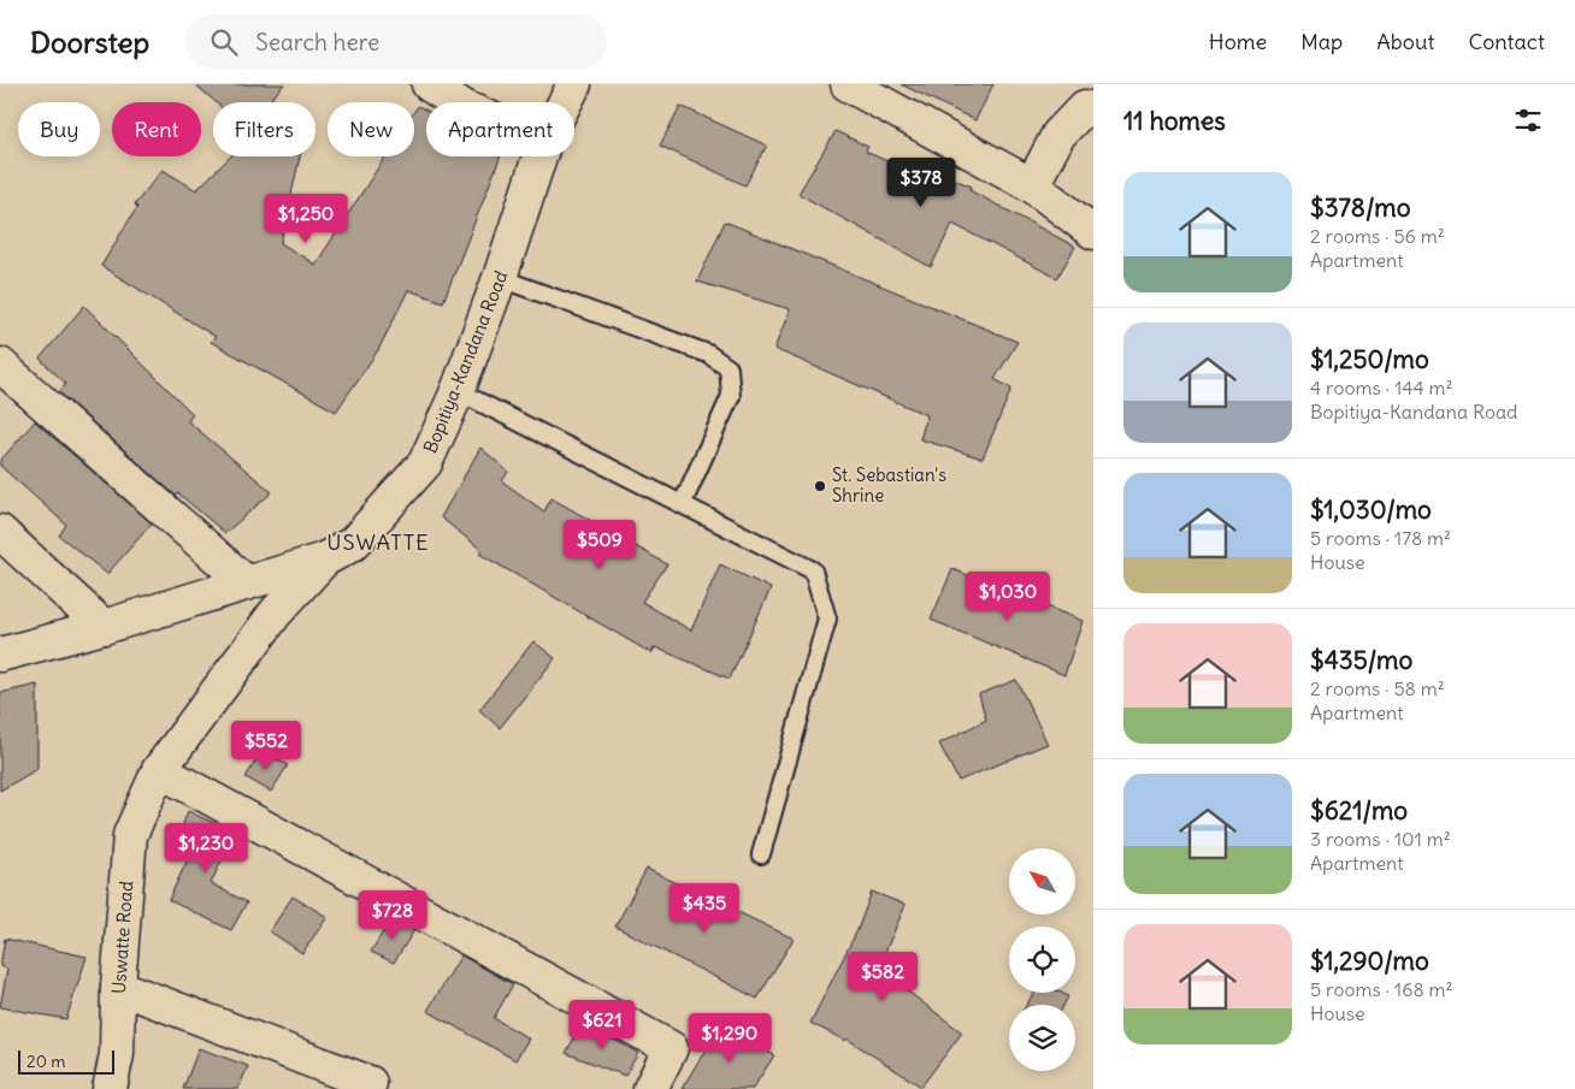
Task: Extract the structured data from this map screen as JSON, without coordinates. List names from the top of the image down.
{
  "streets": {
    "street": ["Bopitiya-Kandana Road", "Uswatte Road"]
  },
  "crossings": [
    ["Bopitiya-Kandana Road", "Uswatte Road"]
  ],
  "districts": ["USWATTE"],
  "places": ["St. Sebastian's Shrine"],
  "scale_bar": "20 m",
  "north": "top left",
  "page": {
    "header": "Doorstep",
    "search": "Search here",
    "nav": [
      "Home",
      "Map",
      "About",
      "Contact"
    ],
    "heading": "11 homes",
    "chip": [
      "Buy",
      "Rent",
      "Filters",
      "New",
      "Apartment"
    ],
    "list": [
      {
        "name": "$378/mo",
        "note": "2 rooms · 56 m² · Apartment"
      },
      {
        "name": "$1,250/mo",
        "note": "4 rooms · 144 m² · Bopitiya-Kandana Road"
      },
      {
        "name": "$1,030/mo",
        "note": "5 rooms · 178 m² · House"
      },
      {
        "name": "$435/mo",
        "note": "2 rooms · 58 m² · Apartment"
      },
      {
        "name": "$621/mo",
        "note": "3 rooms · 101 m² · Apartment"
      },
      {
        "name": "$1,290/mo",
        "note": "5 rooms · 168 m² · House"
      }
    ],
    "price": [
      "$378",
      "$1,250",
      "$509",
      "$1,030",
      "$552",
      "$1,230",
      "$435",
      "$728",
      "$582",
      "$621",
      "$1,290"
    ],
    "scale": "20 m"
  }
}
